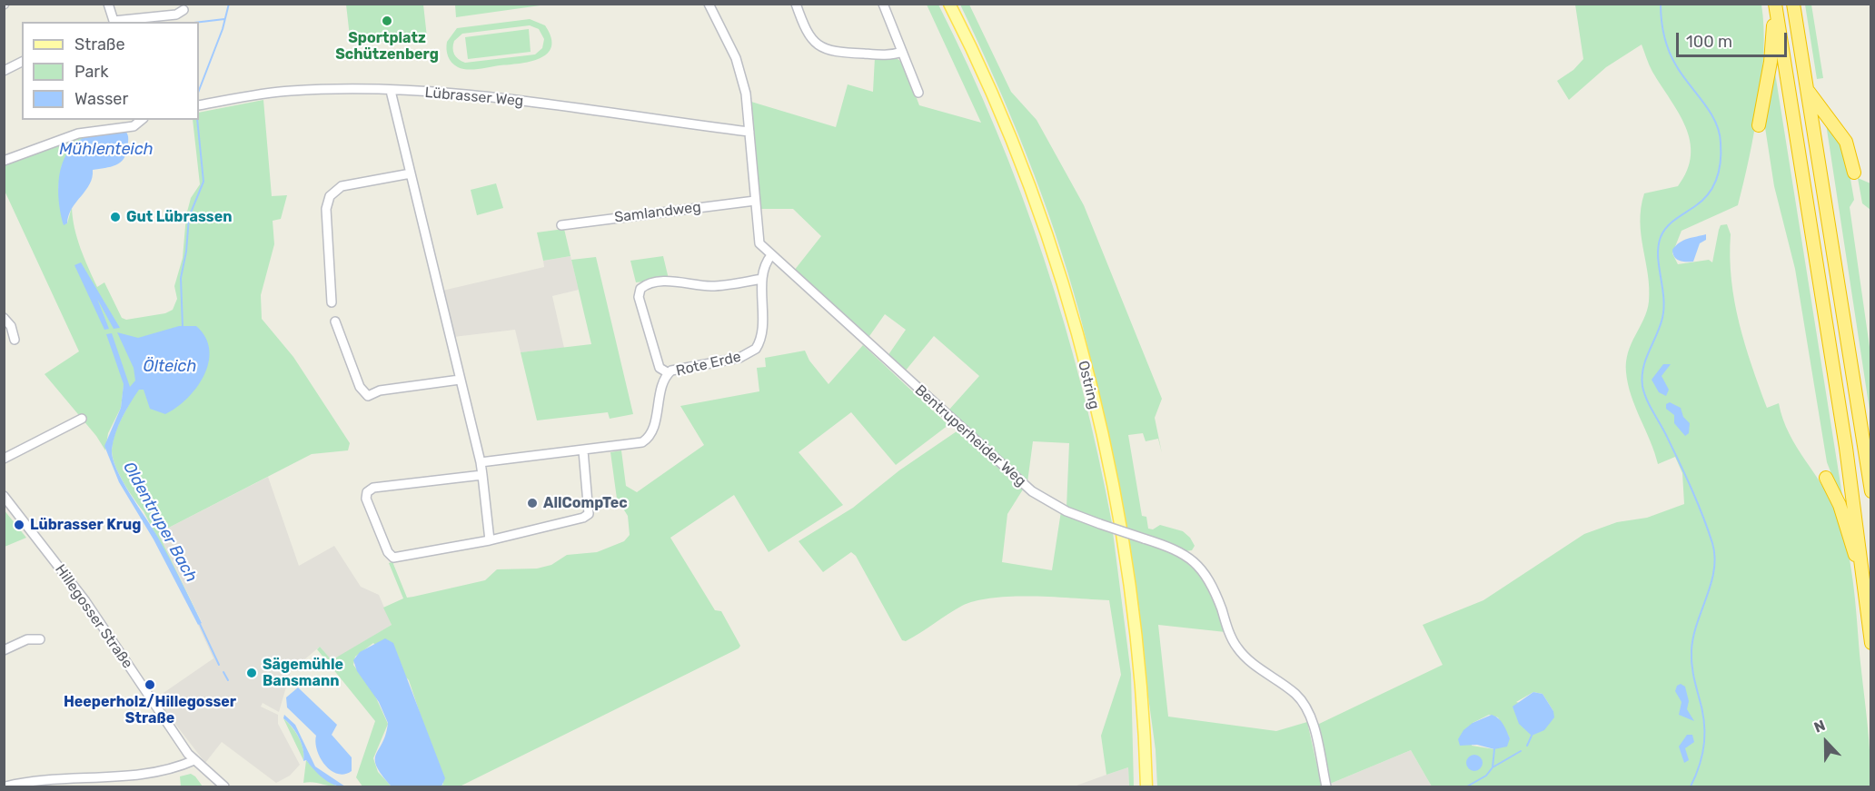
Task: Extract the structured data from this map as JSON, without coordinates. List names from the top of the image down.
{
  "streets": {
    "main road": ["Ostring"],
    "street": [
      "Lübrasser Weg",
      "Samlandweg",
      "Rote Erde",
      "Bentruperheider Weg",
      "Hillegosser Straße"
    ]
  },
  "crossings": [
    ["Lübrasser Weg", "Bentruperheider Weg"],
    ["Samlandweg", "Bentruperheider Weg"],
    ["Rote Erde", "Bentruperheider Weg"]
  ],
  "water": ["Mühlenteich", "Ölteich", "Oldentruper Bach"],
  "places": [
    "Sportplatz Schützenberg",
    "Gut Lübrassen",
    "AllCompTec",
    "Lübrasser Krug",
    "Sägemühle Bansmann",
    "Heeperholz/Hillegosser Straße"
  ],
  "legend": ["Straße", "Park", "Wasser"],
  "scale_bar": "100 m",
  "north": "top"
}
